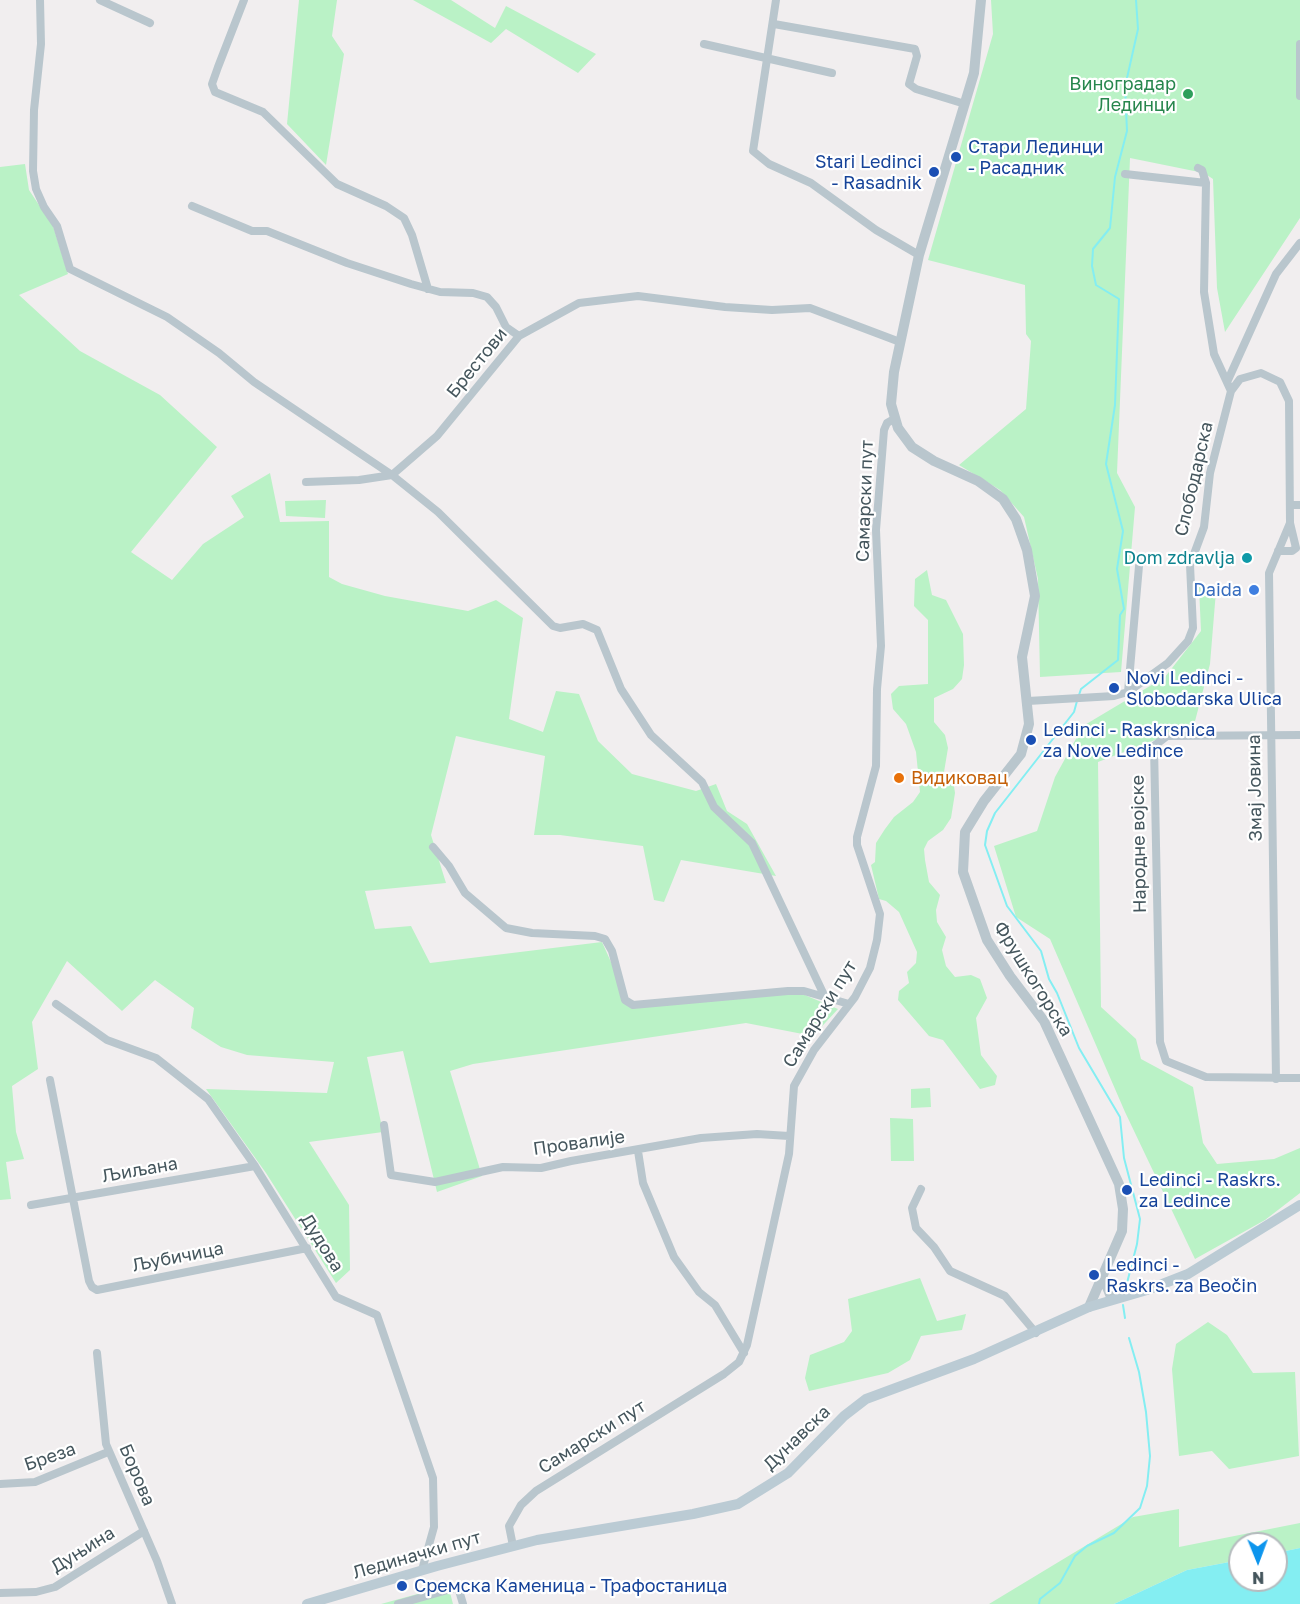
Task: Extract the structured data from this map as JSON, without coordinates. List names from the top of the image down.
{
  "streets": {
    "main road": ["Дунавска", "Лединачки пут"],
    "street": [
      "Брестови",
      "Слободарска",
      "Самарски пут",
      "Змај Јовина",
      "Народне војске",
      "Фрушкогорска",
      "Провалије",
      "Љиљана",
      "Дудова",
      "Љубичица",
      "Бреза",
      "Борова",
      "Дуњина"
    ]
  },
  "crossings": [
    ["Брестови", "Фрушкогорска"],
    ["Слободарска", "Змај Јовина"],
    ["Слободарска", "Фрушкогорска"],
    ["Самарски пут", "Фрушкогорска"],
    ["Самарски пут", "Провалије"],
    ["Самарски пут", "Лединачки пут"],
    ["Змај Јовина", "Народне војске"],
    ["Фрушкогорска", "Дунавска"],
    ["Љиљана", "Дудова"],
    ["Љиљана", "Љубичица"],
    ["Дудова", "Љубичица"],
    ["Дудова", "Лединачки пут"],
    ["Дунавска", "Лединачки пут"],
    ["Бреза", "Борова"],
    ["Борова", "Дуњина"]
  ],
  "places": [
    "Виноградар Лединци",
    "Стари Лединци - Расадник",
    "Stari Ledinci - Rasadnik",
    "Dom zdravlja",
    "Daida",
    "Novi Ledinci - Slobodarska Ulica",
    "Ledinci - Raskrsnica za Nove Ledince",
    "Видиковац",
    "Ledinci - Raskrs. za Ledince",
    "Ledinci - Raskrs. za Beočin",
    "Сремска Каменица - Трафостаница"
  ],
  "north": "bottom"
}
